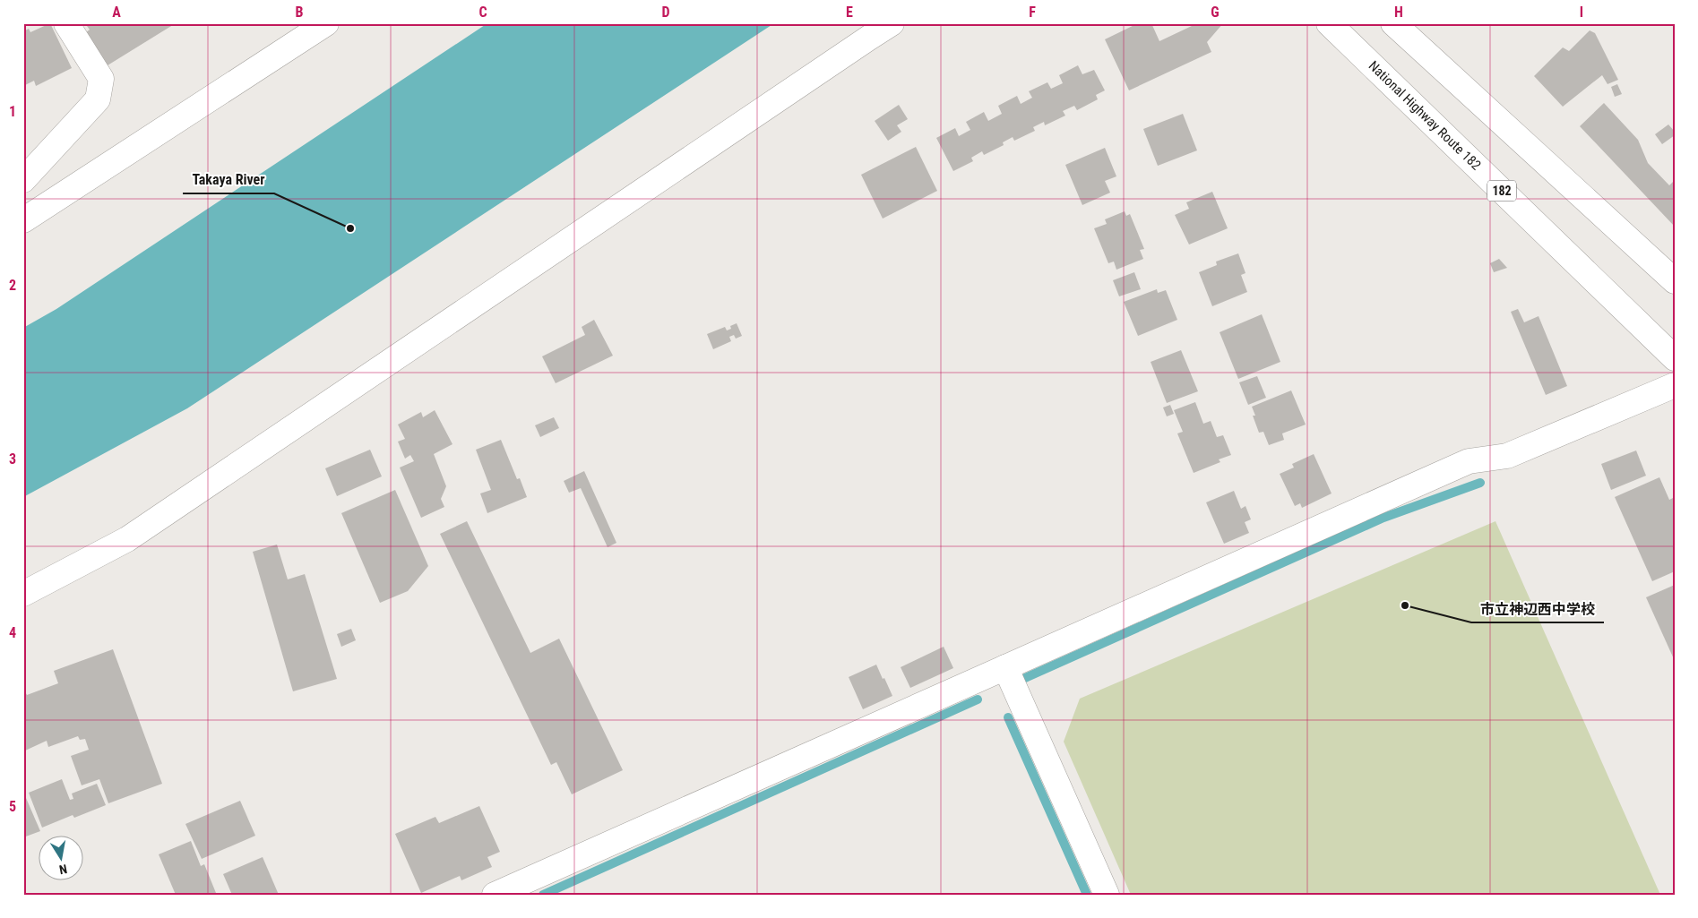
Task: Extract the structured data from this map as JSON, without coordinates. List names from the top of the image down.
{
  "streets": {
    "main road": ["National Highway Route 182", "182"]
  },
  "places": ["Takaya River", "市立神辺西中学校"],
  "north": "bottom",
  "grid": {
    "columns": [
      "A",
      "B",
      "C",
      "D",
      "E",
      "F",
      "G",
      "H",
      "I"
    ],
    "rows": [
      "1",
      "2",
      "3",
      "4",
      "5"
    ]
  }
}
